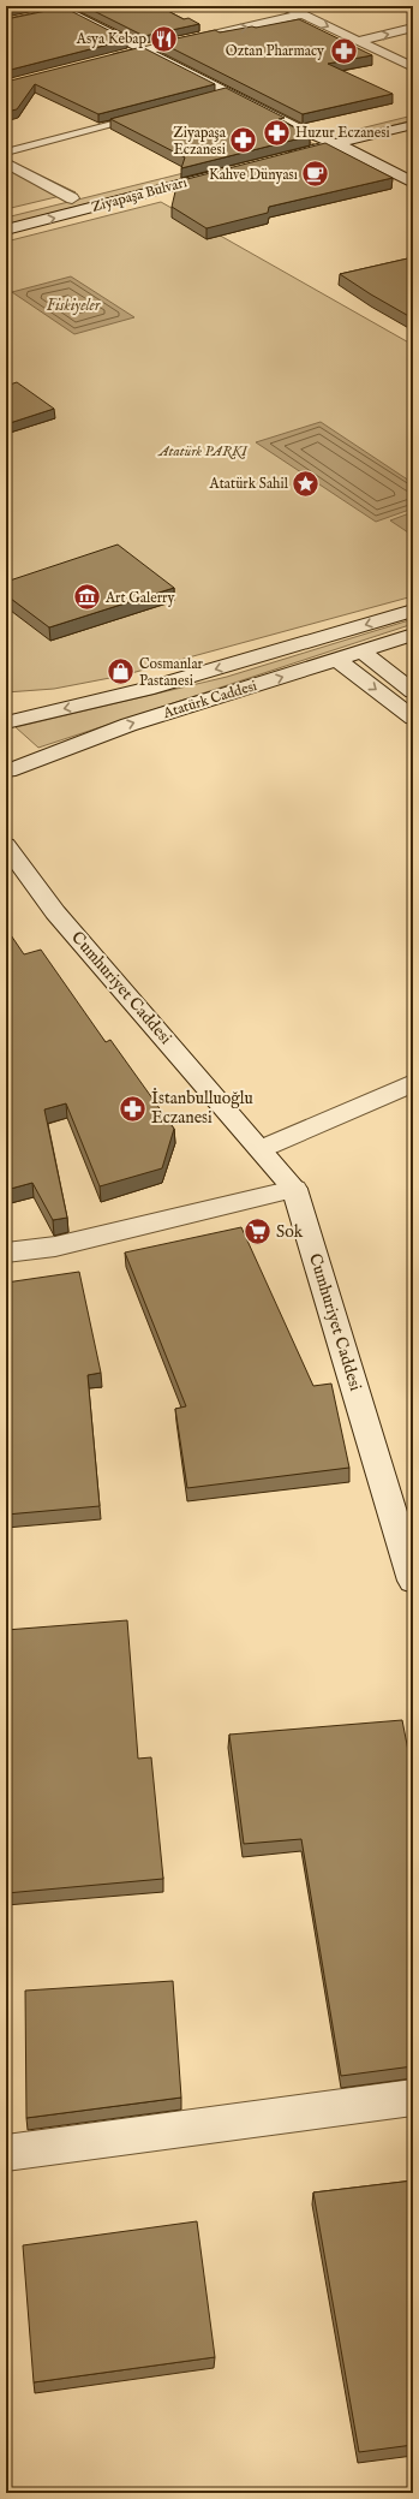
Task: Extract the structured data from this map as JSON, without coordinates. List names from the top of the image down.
{
  "streets": {
    "main road": ["Ziyapaşa Bulvarı", "Atatürk Caddesi", "Cumhuriyet Caddesi"]
  },
  "water": ["Fiskiyeler"],
  "parks": ["Atatürk PARKI"],
  "places": {
    "restaurant": ["Asya Kebap"],
    "pharmacy": [
      "Oztan Pharmacy",
      "Huzur Eczanesi",
      "Ziyapaşa Eczanesi",
      "İstanbulluoğlu Eczanesi"
    ],
    "cafe": ["Kahve Dünyası"],
    "place": ["Atatürk Sahil"],
    "museum": ["Art Galerry"],
    "shop": ["Cosmanlar Pastanesi"],
    "supermarket": ["Sok"]
  }
}
